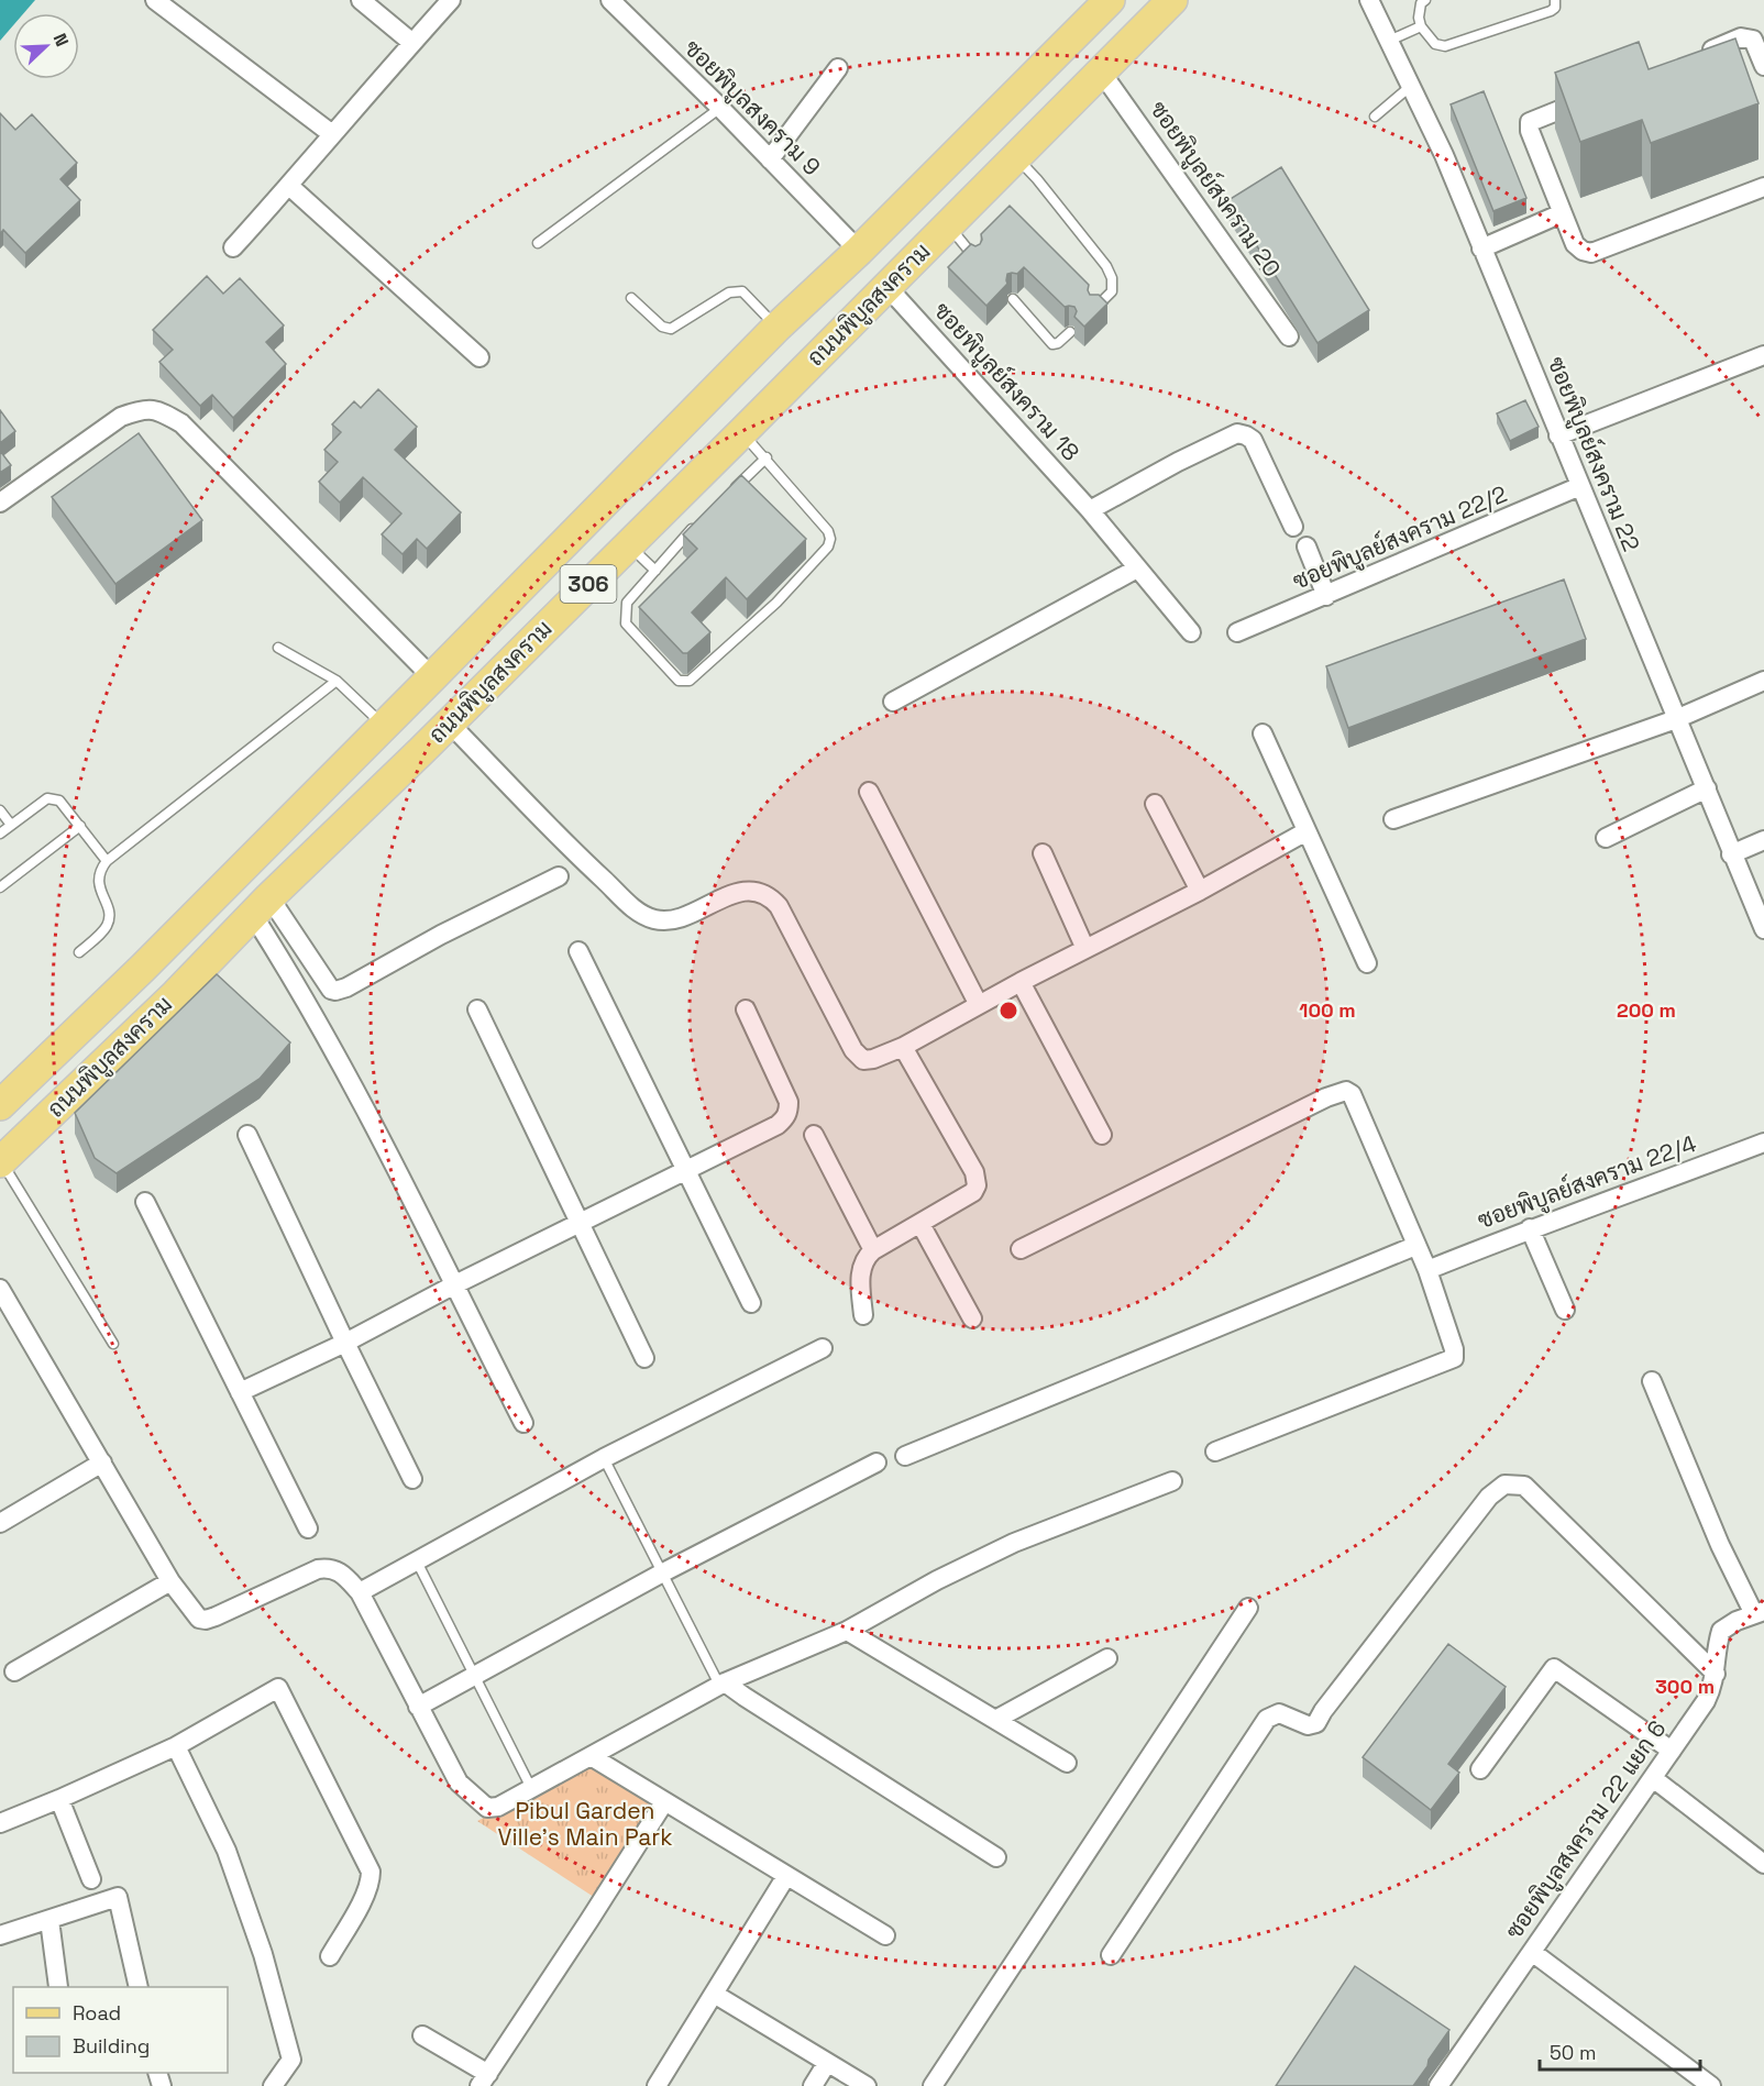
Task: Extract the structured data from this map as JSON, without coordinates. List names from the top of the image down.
{
  "streets": {
    "main road": ["ถนนพิบูลสงคราม", "306"],
    "street": [
      "ซอยพิบูลสงคราม 9",
      "ซอยพิบูลย์สงคราม 20",
      "ซอยพิบูลย์สงคราม 18",
      "ซอยพิบูลย์สงคราม 22",
      "ซอยพิบูลย์สงคราม 22/2",
      "ซอยพิบูลย์สงคราม 22/4",
      "ซอยพิบูลสงคราม 22 แยก 6"
    ]
  },
  "crossings": [
    ["ซอยพิบูลสงคราม 9", "ถนนพิบูลสงคราม"],
    ["ซอยพิบูลย์สงคราม 20", "ถนนพิบูลสงคราม"],
    ["ถนนพิบูลสงคราม", "ซอยพิบูลย์สงคราม 18"],
    ["ซอยพิบูลย์สงคราม 22", "ซอยพิบูลย์สงคราม 22/2"]
  ],
  "parks": ["Pibul Garden Ville's Main Park"],
  "legend": ["Road", "Building"],
  "scale_bar": "50 m",
  "north": "top right",
  "rings": ["100 m", "200 m", "300 m"]
}
